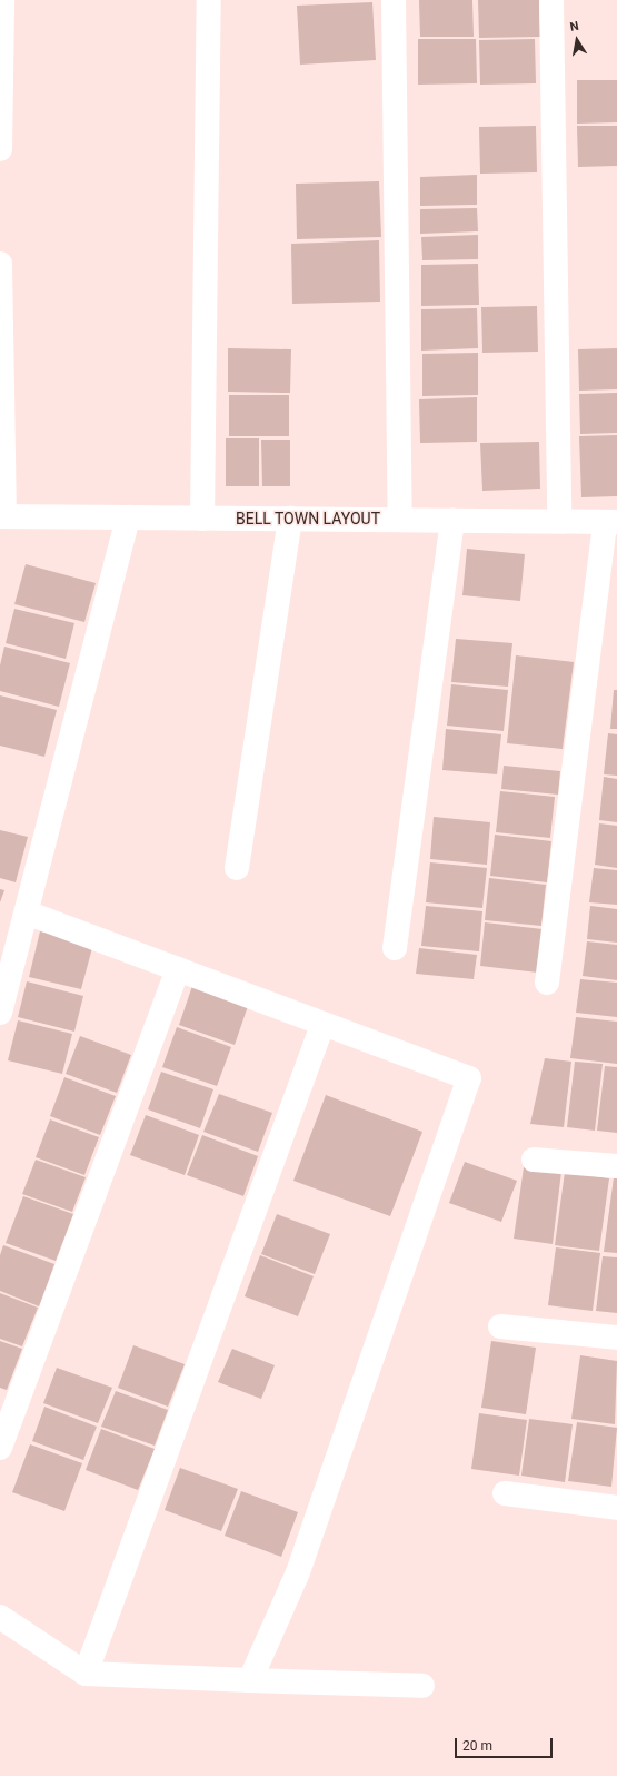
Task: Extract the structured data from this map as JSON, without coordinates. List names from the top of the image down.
{
  "streets": {
    "street": ["BELL TOWN LAYOUT"]
  },
  "scale_bar": "20 m",
  "north": "top"
}
